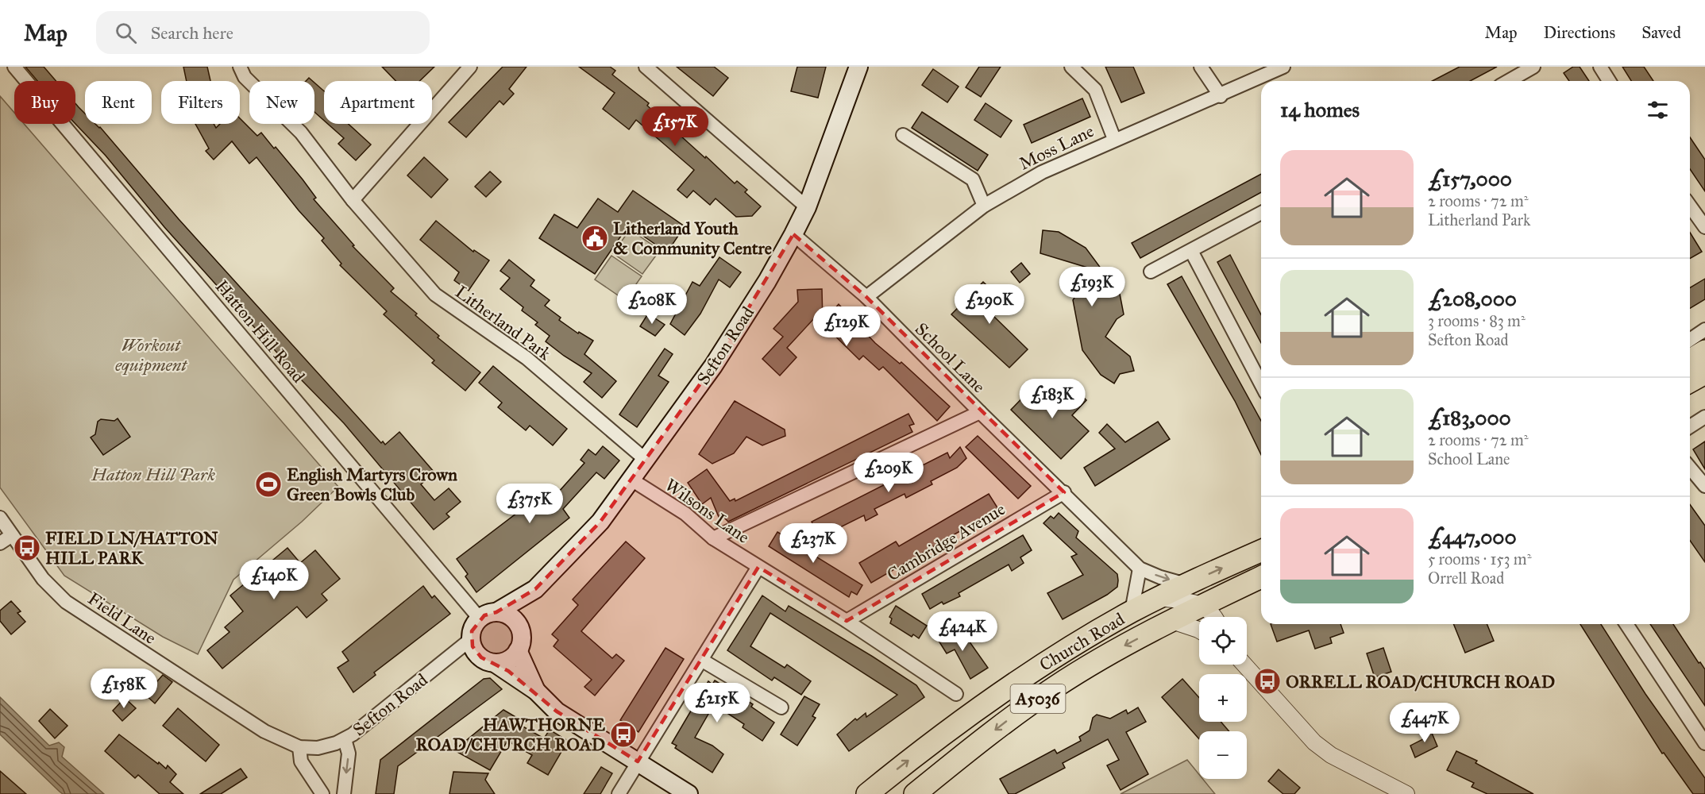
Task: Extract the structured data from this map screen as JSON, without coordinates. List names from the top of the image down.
{
  "streets": {
    "highway": ["Church Road", "A5036"],
    "main road": ["Sefton Road"],
    "street": [
      "Moss Lane",
      "Litherland Park",
      "Hatton Hill Road",
      "School Lane",
      "Wilsons Lane",
      "Cambridge Avenue",
      "Field Lane"
    ]
  },
  "crossings": [
    ["Moss Lane", "School Lane"],
    ["Litherland Park", "Sefton Road"],
    ["Hatton Hill Road", "Sefton Road"],
    ["Sefton Road", "School Lane"],
    ["Sefton Road", "Wilsons Lane"],
    ["Sefton Road", "Field Lane"],
    ["School Lane", "Cambridge Avenue"],
    ["School Lane", "Church Road"],
    ["Wilsons Lane", "Cambridge Avenue"]
  ],
  "parks": ["Workout equipment", "Hatton Hill Park"],
  "places": {
    "public building": ["Litherland Youth & Community Centre"],
    "sports": ["English Martyrs Crown Green Bowls Club"],
    "bus stop": ["FIELD LN/HATTON HILL PARK", "ORRELL ROAD/CHURCH ROAD", "HAWTHORNE ROAD/CHURCH ROAD"]
  },
  "page": {
    "header": "Map",
    "search": "Search here",
    "nav": ["Map", "Directions", "Saved"],
    "chip": [
      "Buy",
      "Rent",
      "Filters",
      "New",
      "Apartment"
    ],
    "heading": "14 homes",
    "price": [
      "£157K",
      "£193K",
      "£208K",
      "£290K",
      "£129K",
      "£183K",
      "£209K",
      "£375K",
      "£237K",
      "£140K",
      "£424K",
      "£158K",
      "£215K",
      "£447K"
    ],
    "list": [
      {
        "name": "£157,000",
        "note": "2 rooms · 72 m² · Litherland Park"
      },
      {
        "name": "£208,000",
        "note": "3 rooms · 83 m² · Sefton Road"
      },
      {
        "name": "£183,000",
        "note": "2 rooms · 72 m² · School Lane"
      },
      {
        "name": "£447,000",
        "note": "5 rooms · 153 m² · Orrell Road"
      }
    ],
    "map_buttons": ["+", "−"]
  }
}
